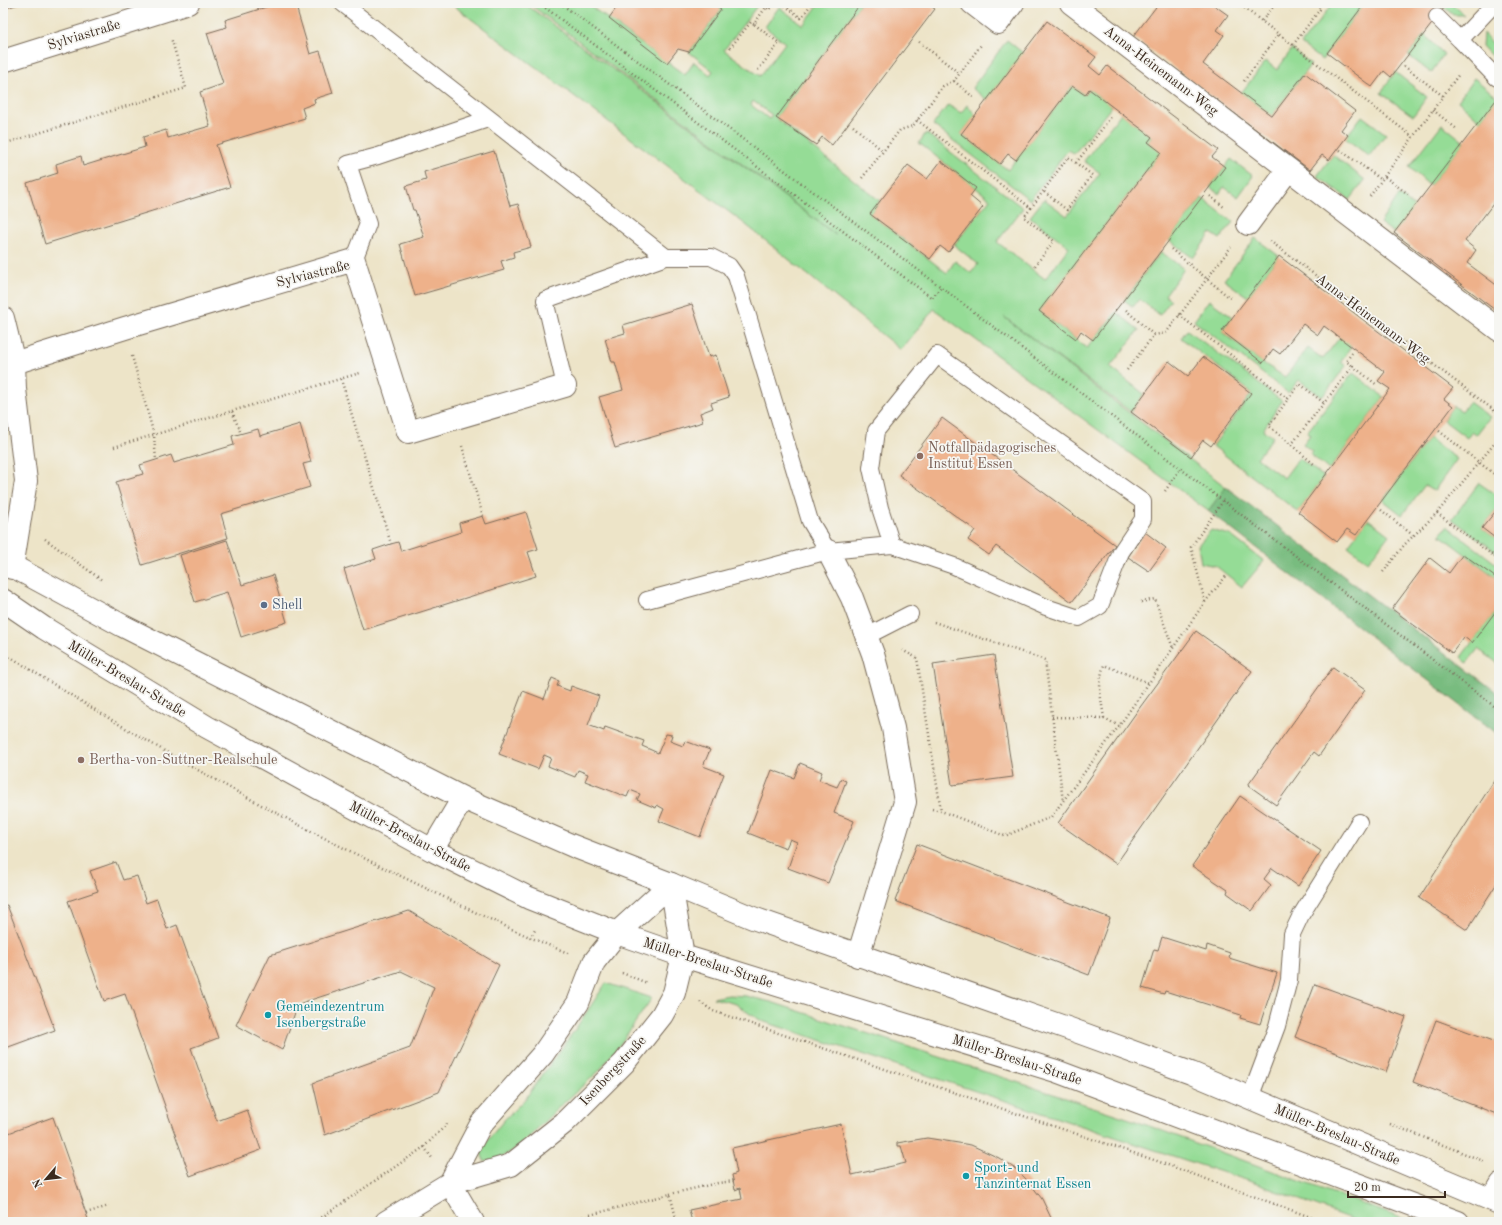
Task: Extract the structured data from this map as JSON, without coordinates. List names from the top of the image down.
{
  "streets": {
    "street": [
      "Sylviastraße",
      "Anna-Heinemann-Weg",
      "Müller-Breslau-Straße",
      "Isenbergstraße"
    ]
  },
  "crossings": [
    ["Müller-Breslau-Straße", "Isenbergstraße"]
  ],
  "places": [
    "Notfallpädagogisches Institut Essen",
    "Shell",
    "Bertha-von-Suttner-Realschule",
    "Gemeindezentrum Isenbergstraße",
    "Sport- und Tanzinternat Essen"
  ],
  "scale_bar": "20 m",
  "north": "bottom left"
}
